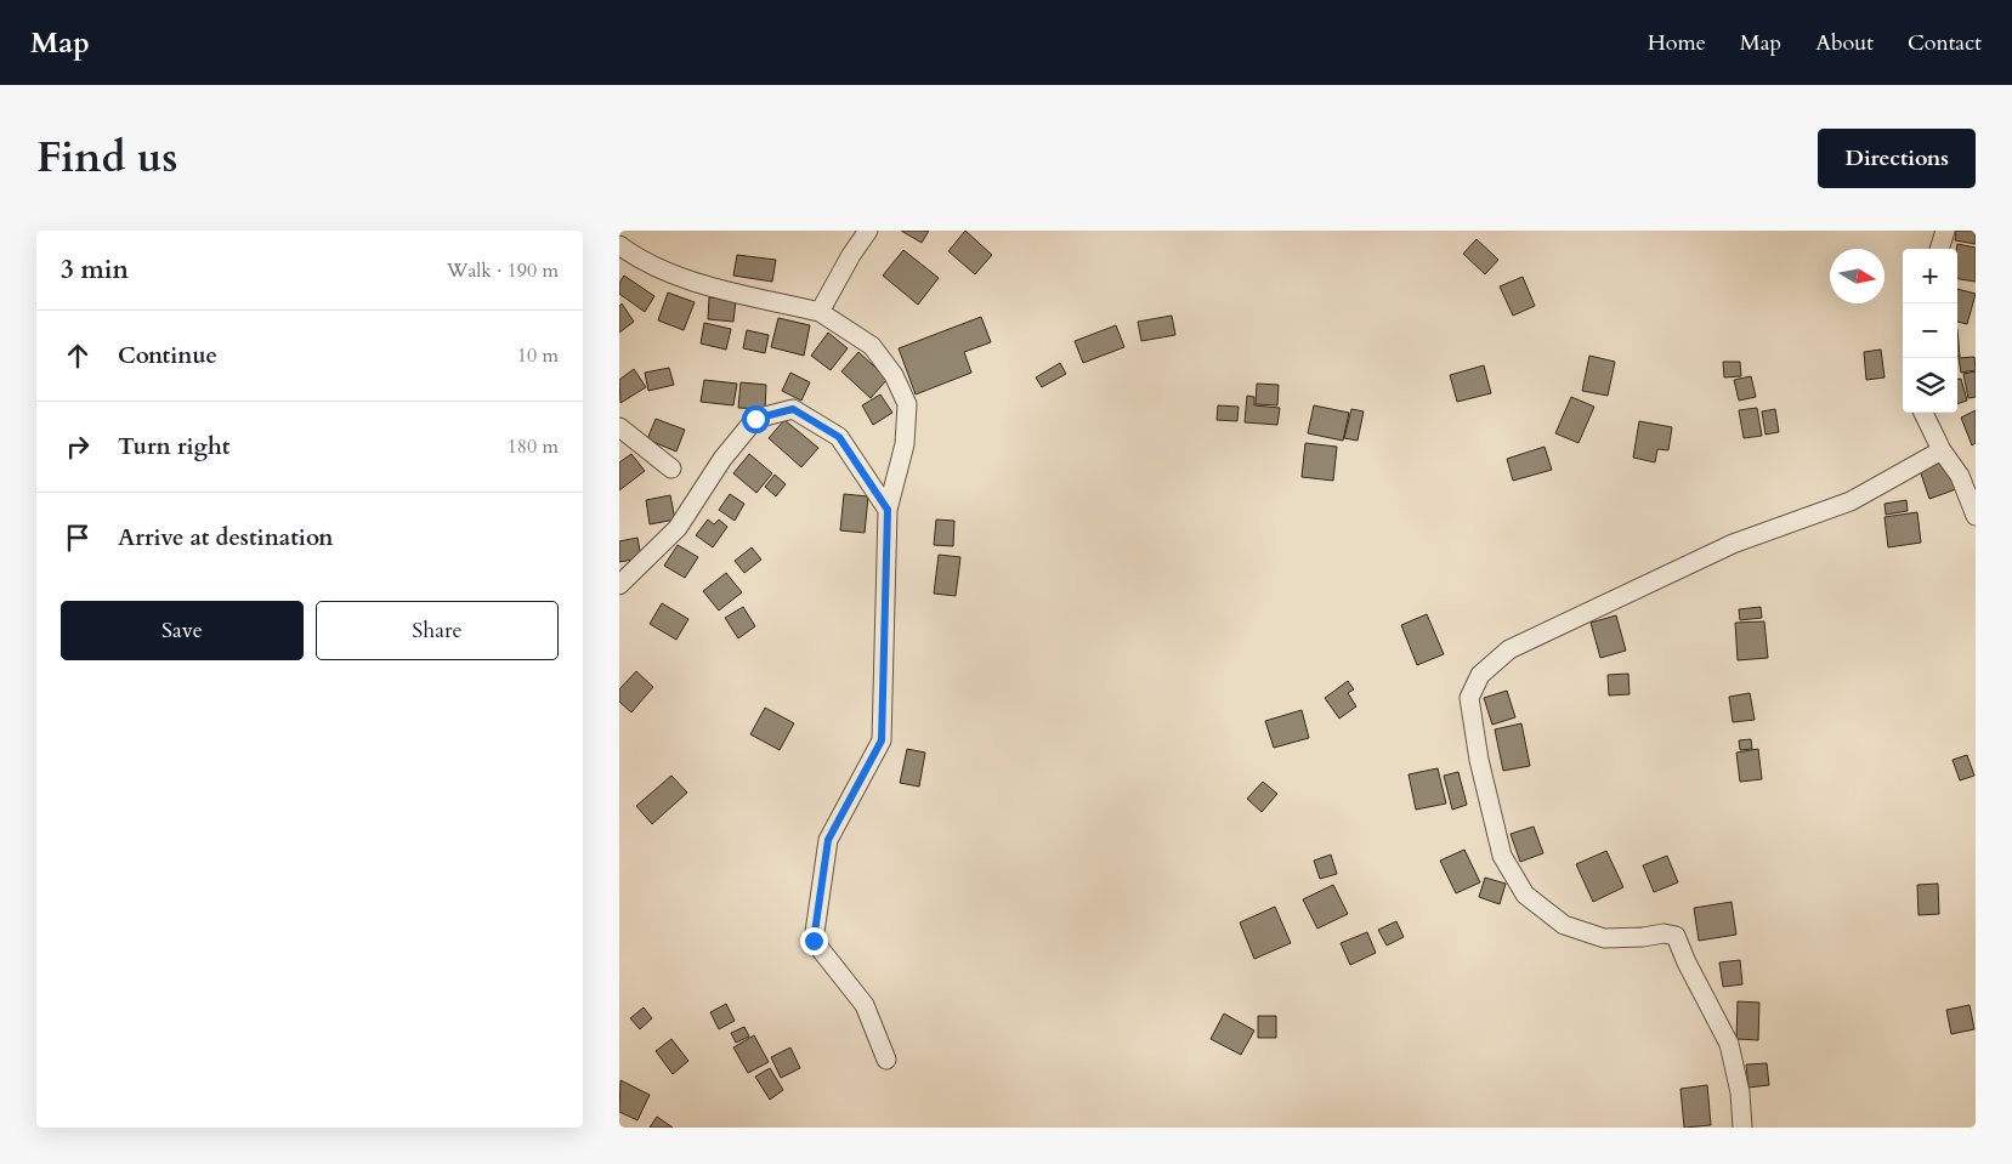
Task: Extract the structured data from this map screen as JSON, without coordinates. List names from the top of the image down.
{
  "north": "right",
  "page": {
    "header": "Map",
    "nav": [
      "Home",
      "Map",
      "About",
      "Contact"
    ],
    "title": "Find us",
    "buttons": [
      "Directions",
      ["Save", "Share"]
    ],
    "heading": ["3 min", "Walk · 190 m"],
    "map_buttons": ["+", "−"],
    "list": [
      ["Continue", "10 m"],
      ["Turn right", "180 m"],
      "Arrive at destination"
    ]
  }
}
